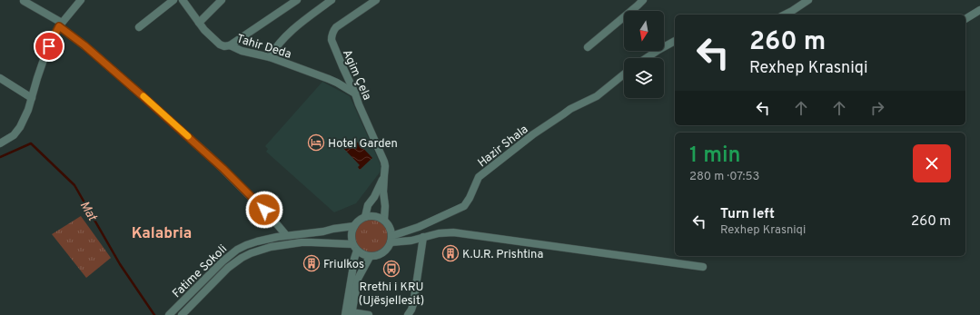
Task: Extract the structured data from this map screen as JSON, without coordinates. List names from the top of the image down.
{
  "streets": {
    "street": [
      "Tahir Deda",
      "Agim Çela",
      "Hazir Shala",
      "Fatime Sokoli"
    ]
  },
  "crossings": [
    ["Tahir Deda", "Agim Çela"],
    ["Agim Çela", "Hazir Shala"],
    ["Agim Çela", "Fatime Sokoli"],
    ["Hazir Shala", "Fatime Sokoli"]
  ],
  "districts": ["Kalabria"],
  "water": ["Mat"],
  "places": {
    "hotel": ["Hotel Garden"],
    "building": ["K.U.R. Prishtina", "Friulkos"],
    "bus stop": ["Rrethi i KRU (Ujësjellesit)"]
  },
  "north": "bottom",
  "page": {
    "turn": ["260 m", "Rexhep Krasniqi"],
    "heading": ["1 min", "280 m · 07:53"],
    "list": [
      {
        "name": "Turn left",
        "note": "Rexhep Krasniqi",
        "value": "260 m"
      }
    ]
  }
}
